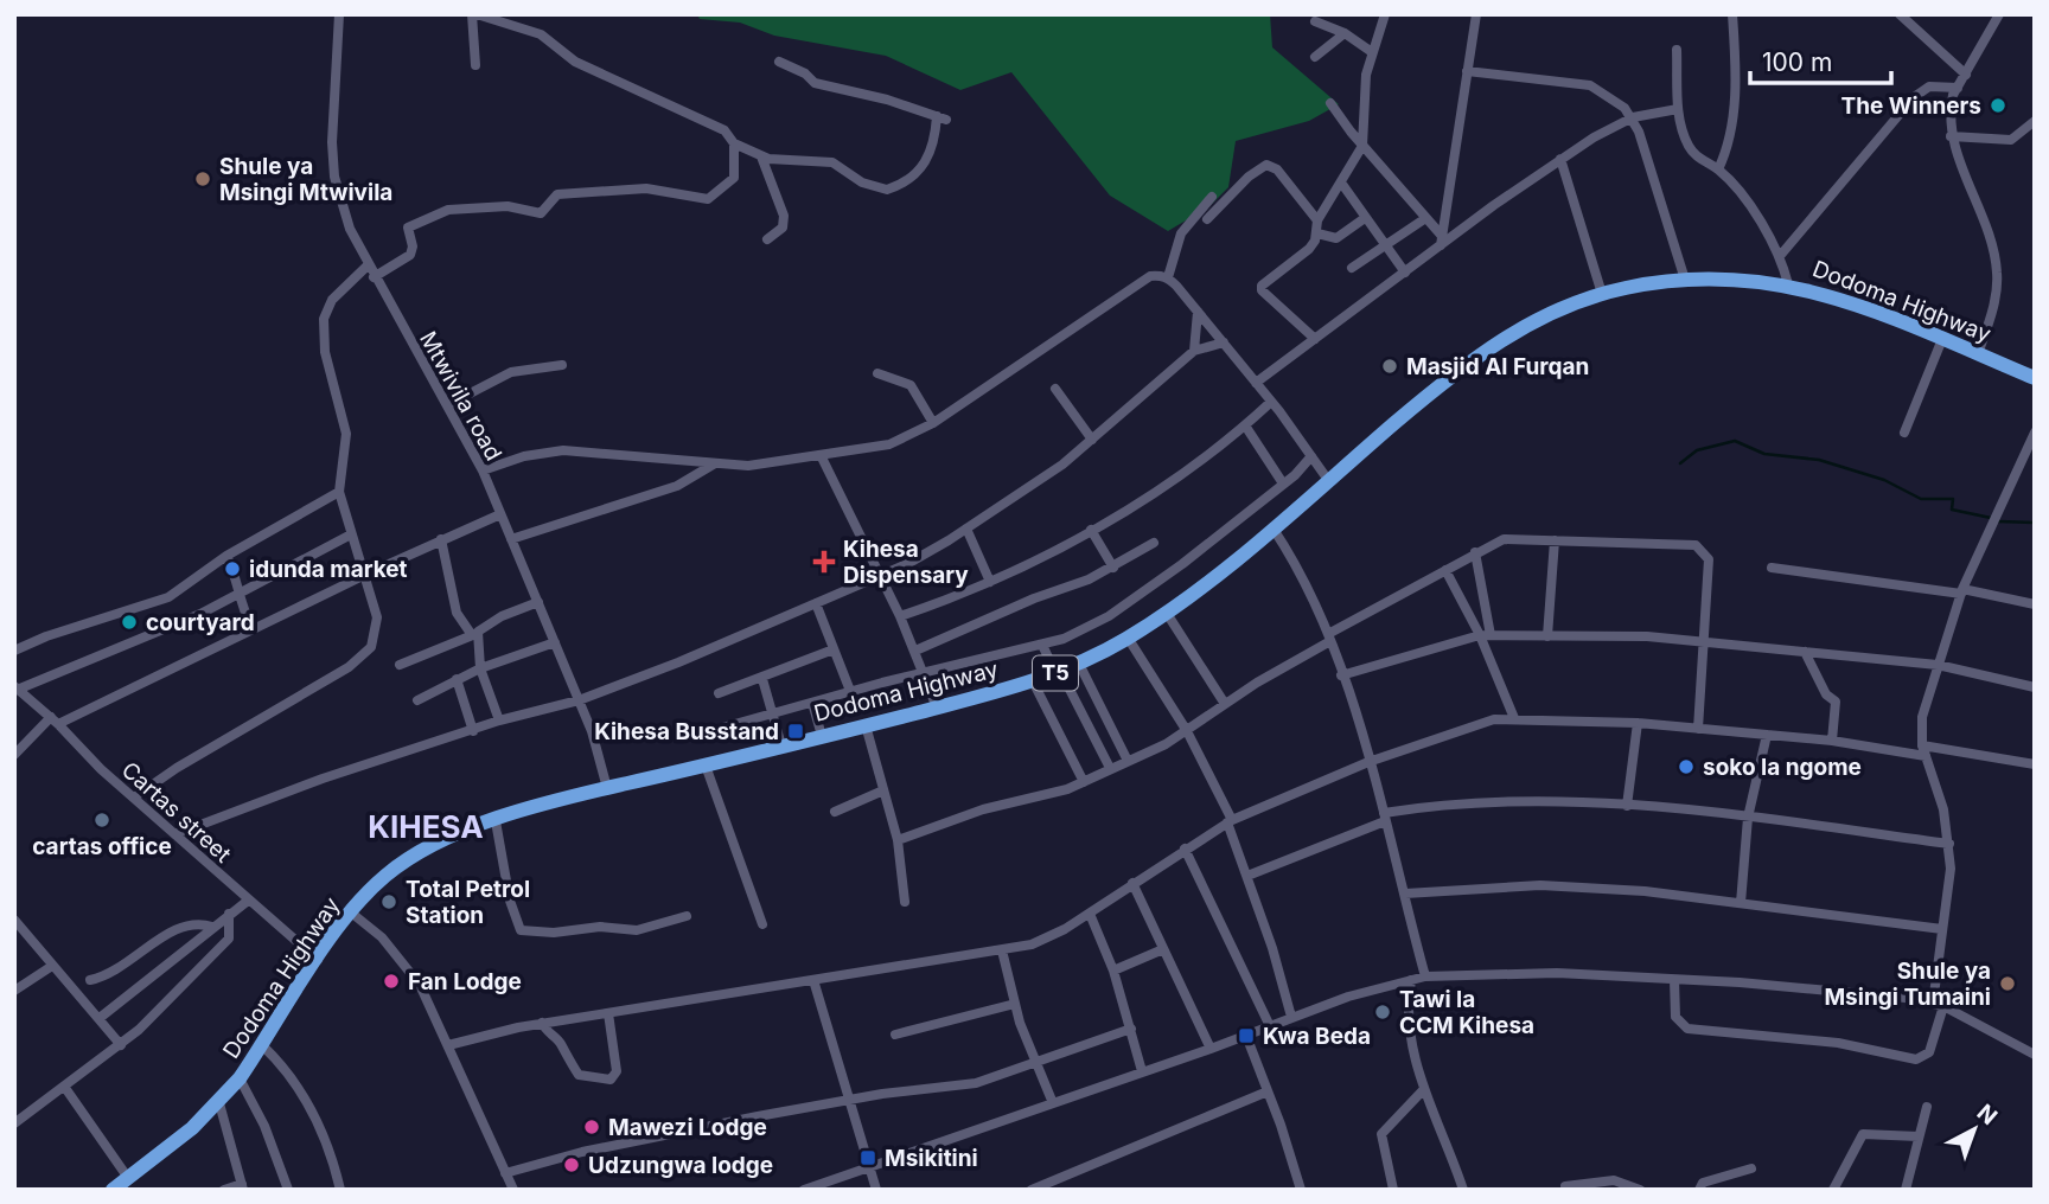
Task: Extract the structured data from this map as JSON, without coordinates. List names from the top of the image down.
{
  "streets": {
    "highway": ["Dodoma Highway", "T5"],
    "street": ["Mtwivila road", "Cartas street"]
  },
  "crossings": [
    ["Dodoma Highway", "Mtwivila road"],
    ["Dodoma Highway", "Cartas street"]
  ],
  "districts": ["KIHESA"],
  "places": {
    "other": [
      "The Winners",
      "Shule ya Msingi Mtwivila",
      "Masjid Al Furqan",
      "idunda market",
      "courtyard",
      "soko la ngome",
      "cartas office",
      "Total Petrol Station",
      "Fan Lodge",
      "Shule ya Msingi Tumaini",
      "Tawi la CCM Kihesa",
      "Mawezi Lodge",
      "Udzungwa lodge"
    ],
    "health": ["Kihesa Dispensary"],
    "transit": ["Kihesa Busstand", "Kwa Beda", "Msikitini"]
  },
  "scale_bar": "100 m",
  "north": "top right"
}
